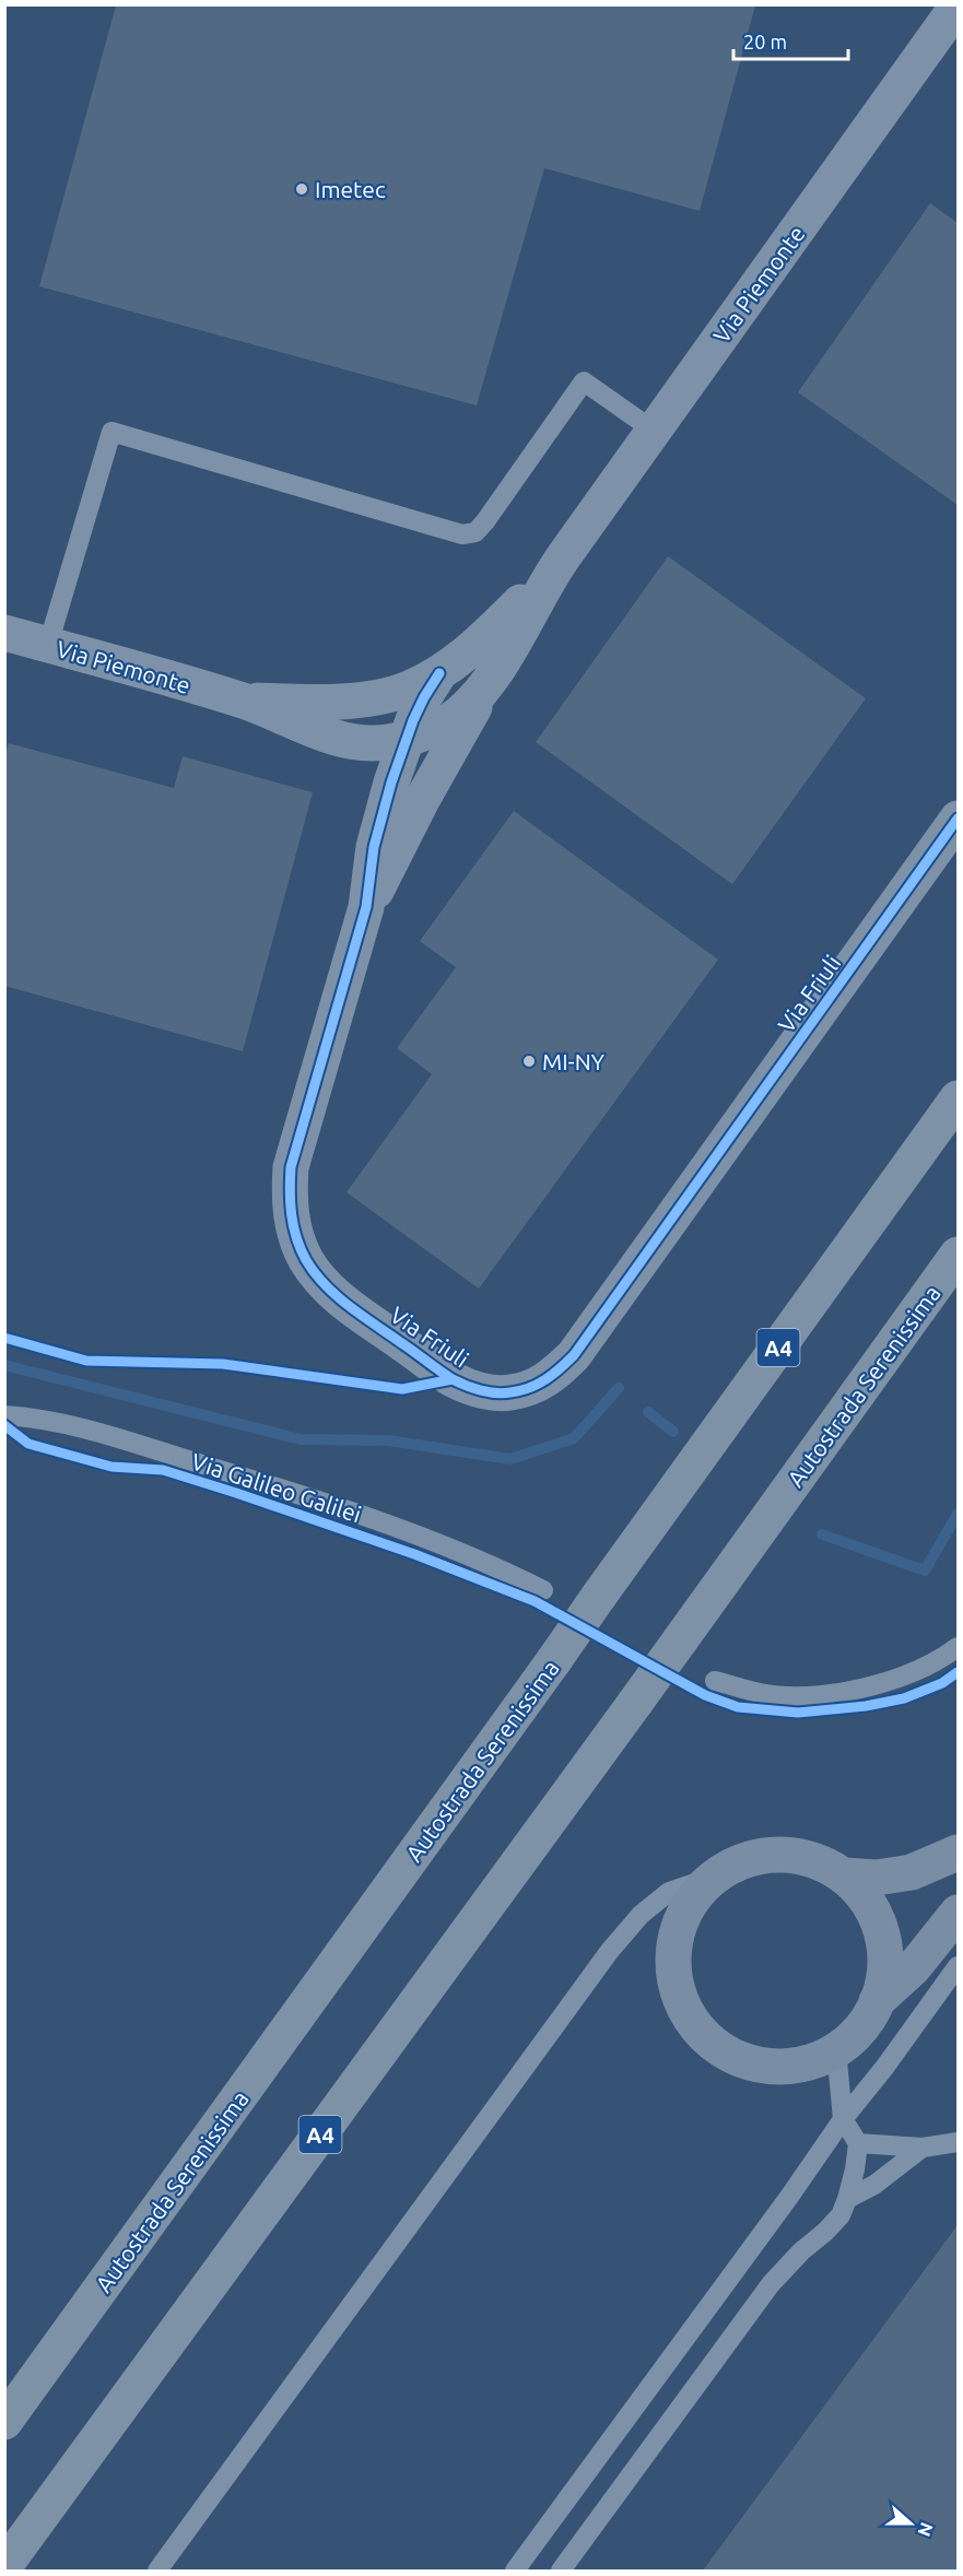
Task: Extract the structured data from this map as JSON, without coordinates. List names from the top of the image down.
{
  "streets": {
    "highway": ["A4", "Autostrada Serenissima"],
    "street": ["Via Piemonte", "Via Friuli"],
    "lane": ["Via Galileo Galilei"]
  },
  "crossings": [
    ["Via Piemonte", "Via Friuli"]
  ],
  "places": ["Imetec", "MI-NY"],
  "scale_bar": "20 m",
  "north": "right"
}
